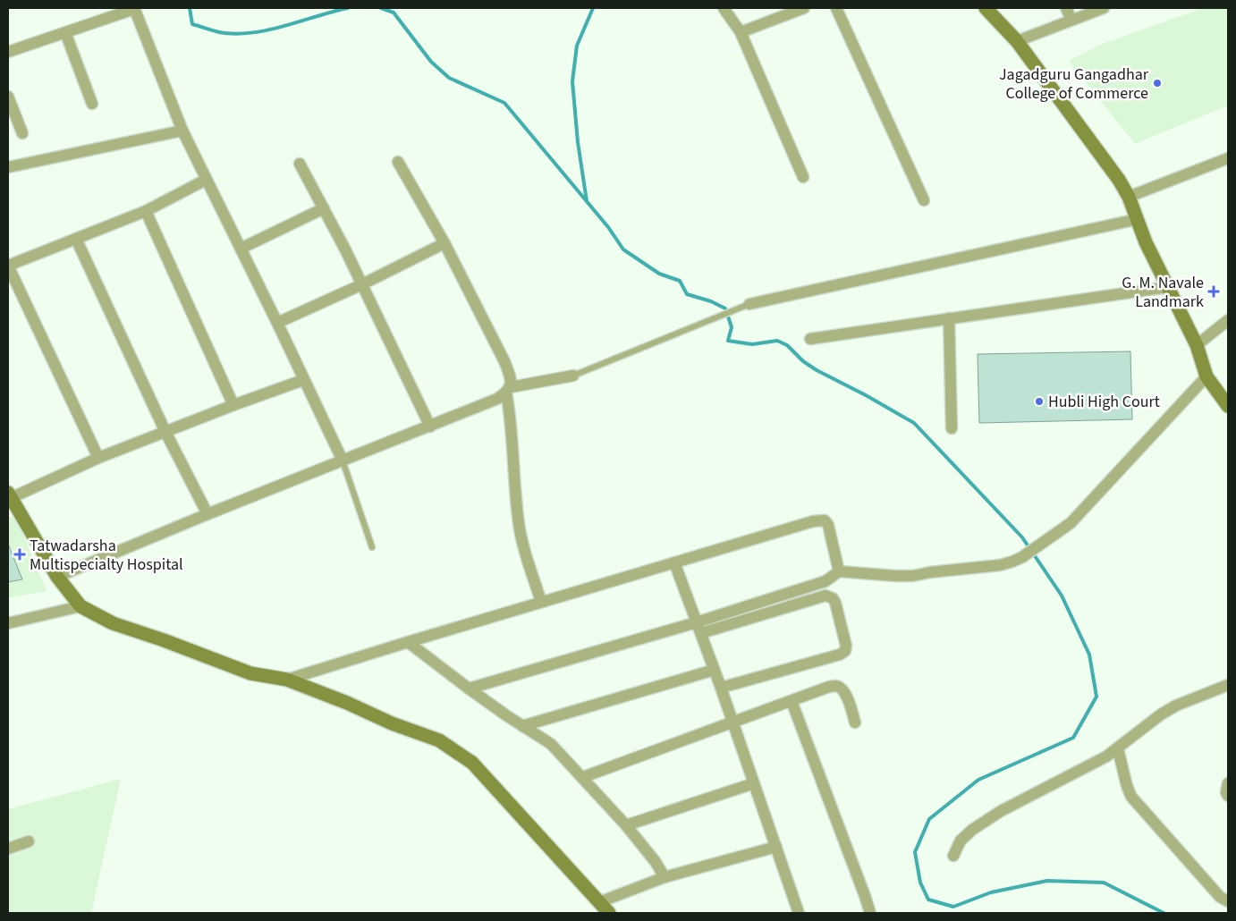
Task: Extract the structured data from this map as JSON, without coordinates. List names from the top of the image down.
{
  "places": {
    "other": ["Jagadguru Gangadhar College of Commerce", "Hubli High Court"],
    "health": ["G. M. Navale Landmark", "Tatwadarsha Multispecialty Hospital"]
  }
}
